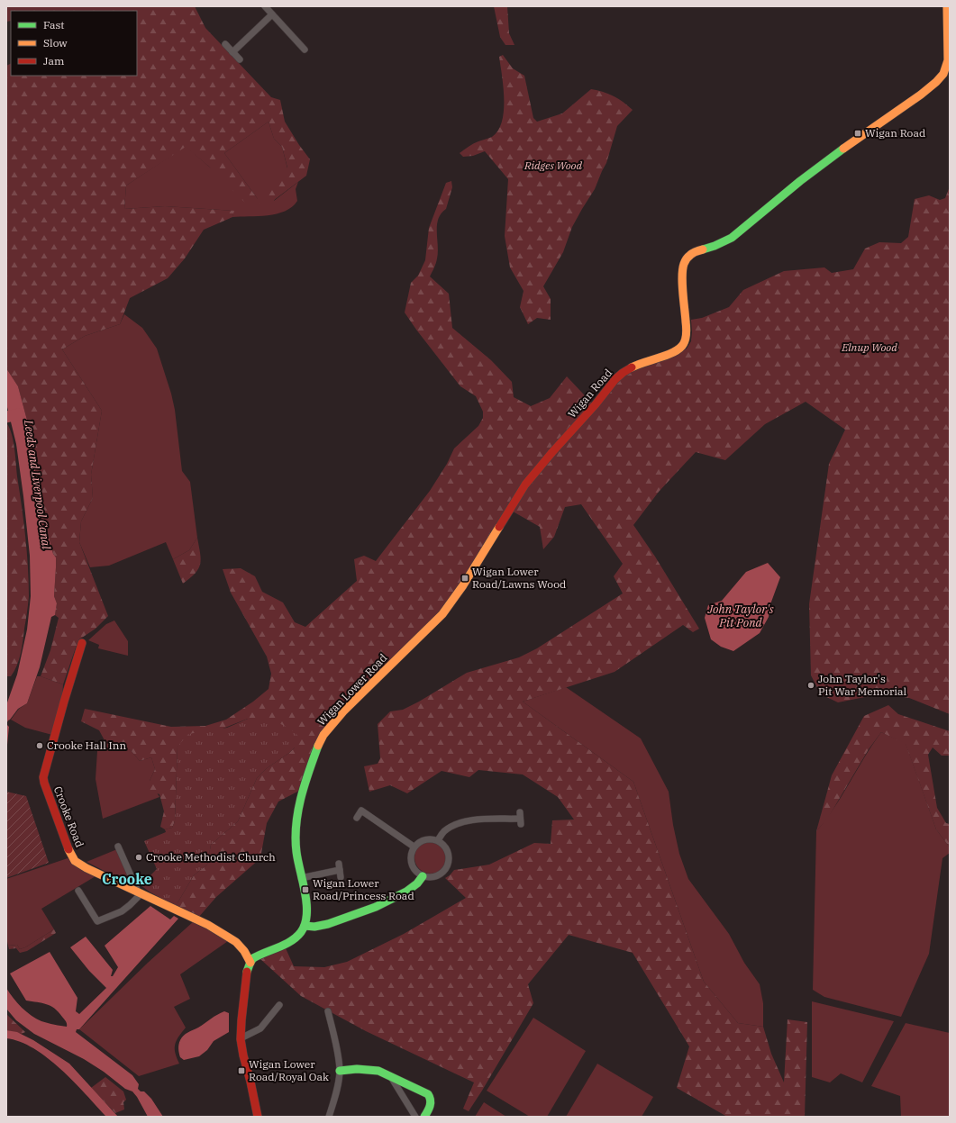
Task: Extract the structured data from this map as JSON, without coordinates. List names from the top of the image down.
{
  "streets": {
    "main road": ["Wigan Road", "Wigan Lower Road", "Crooke Road"]
  },
  "crossings": [
    ["Wigan Road", "Wigan Lower Road"]
  ],
  "districts": ["Crooke"],
  "water": ["Leeds and Liverpool Canal", "John Taylor's Pit Pond"],
  "parks": ["Ridges Wood", "Elnup Wood"],
  "places": {
    "transit": [
      "Wigan Road",
      "Wigan Lower Road/Lawns Wood",
      "Wigan Lower Road/Princess Road",
      "Wigan Lower Road/Royal Oak"
    ],
    "other": ["John Taylor's Pit War Memorial", "Crooke Hall Inn", "Crooke Methodist Church"]
  },
  "legend": ["Fast", "Slow", "Jam"]
}
